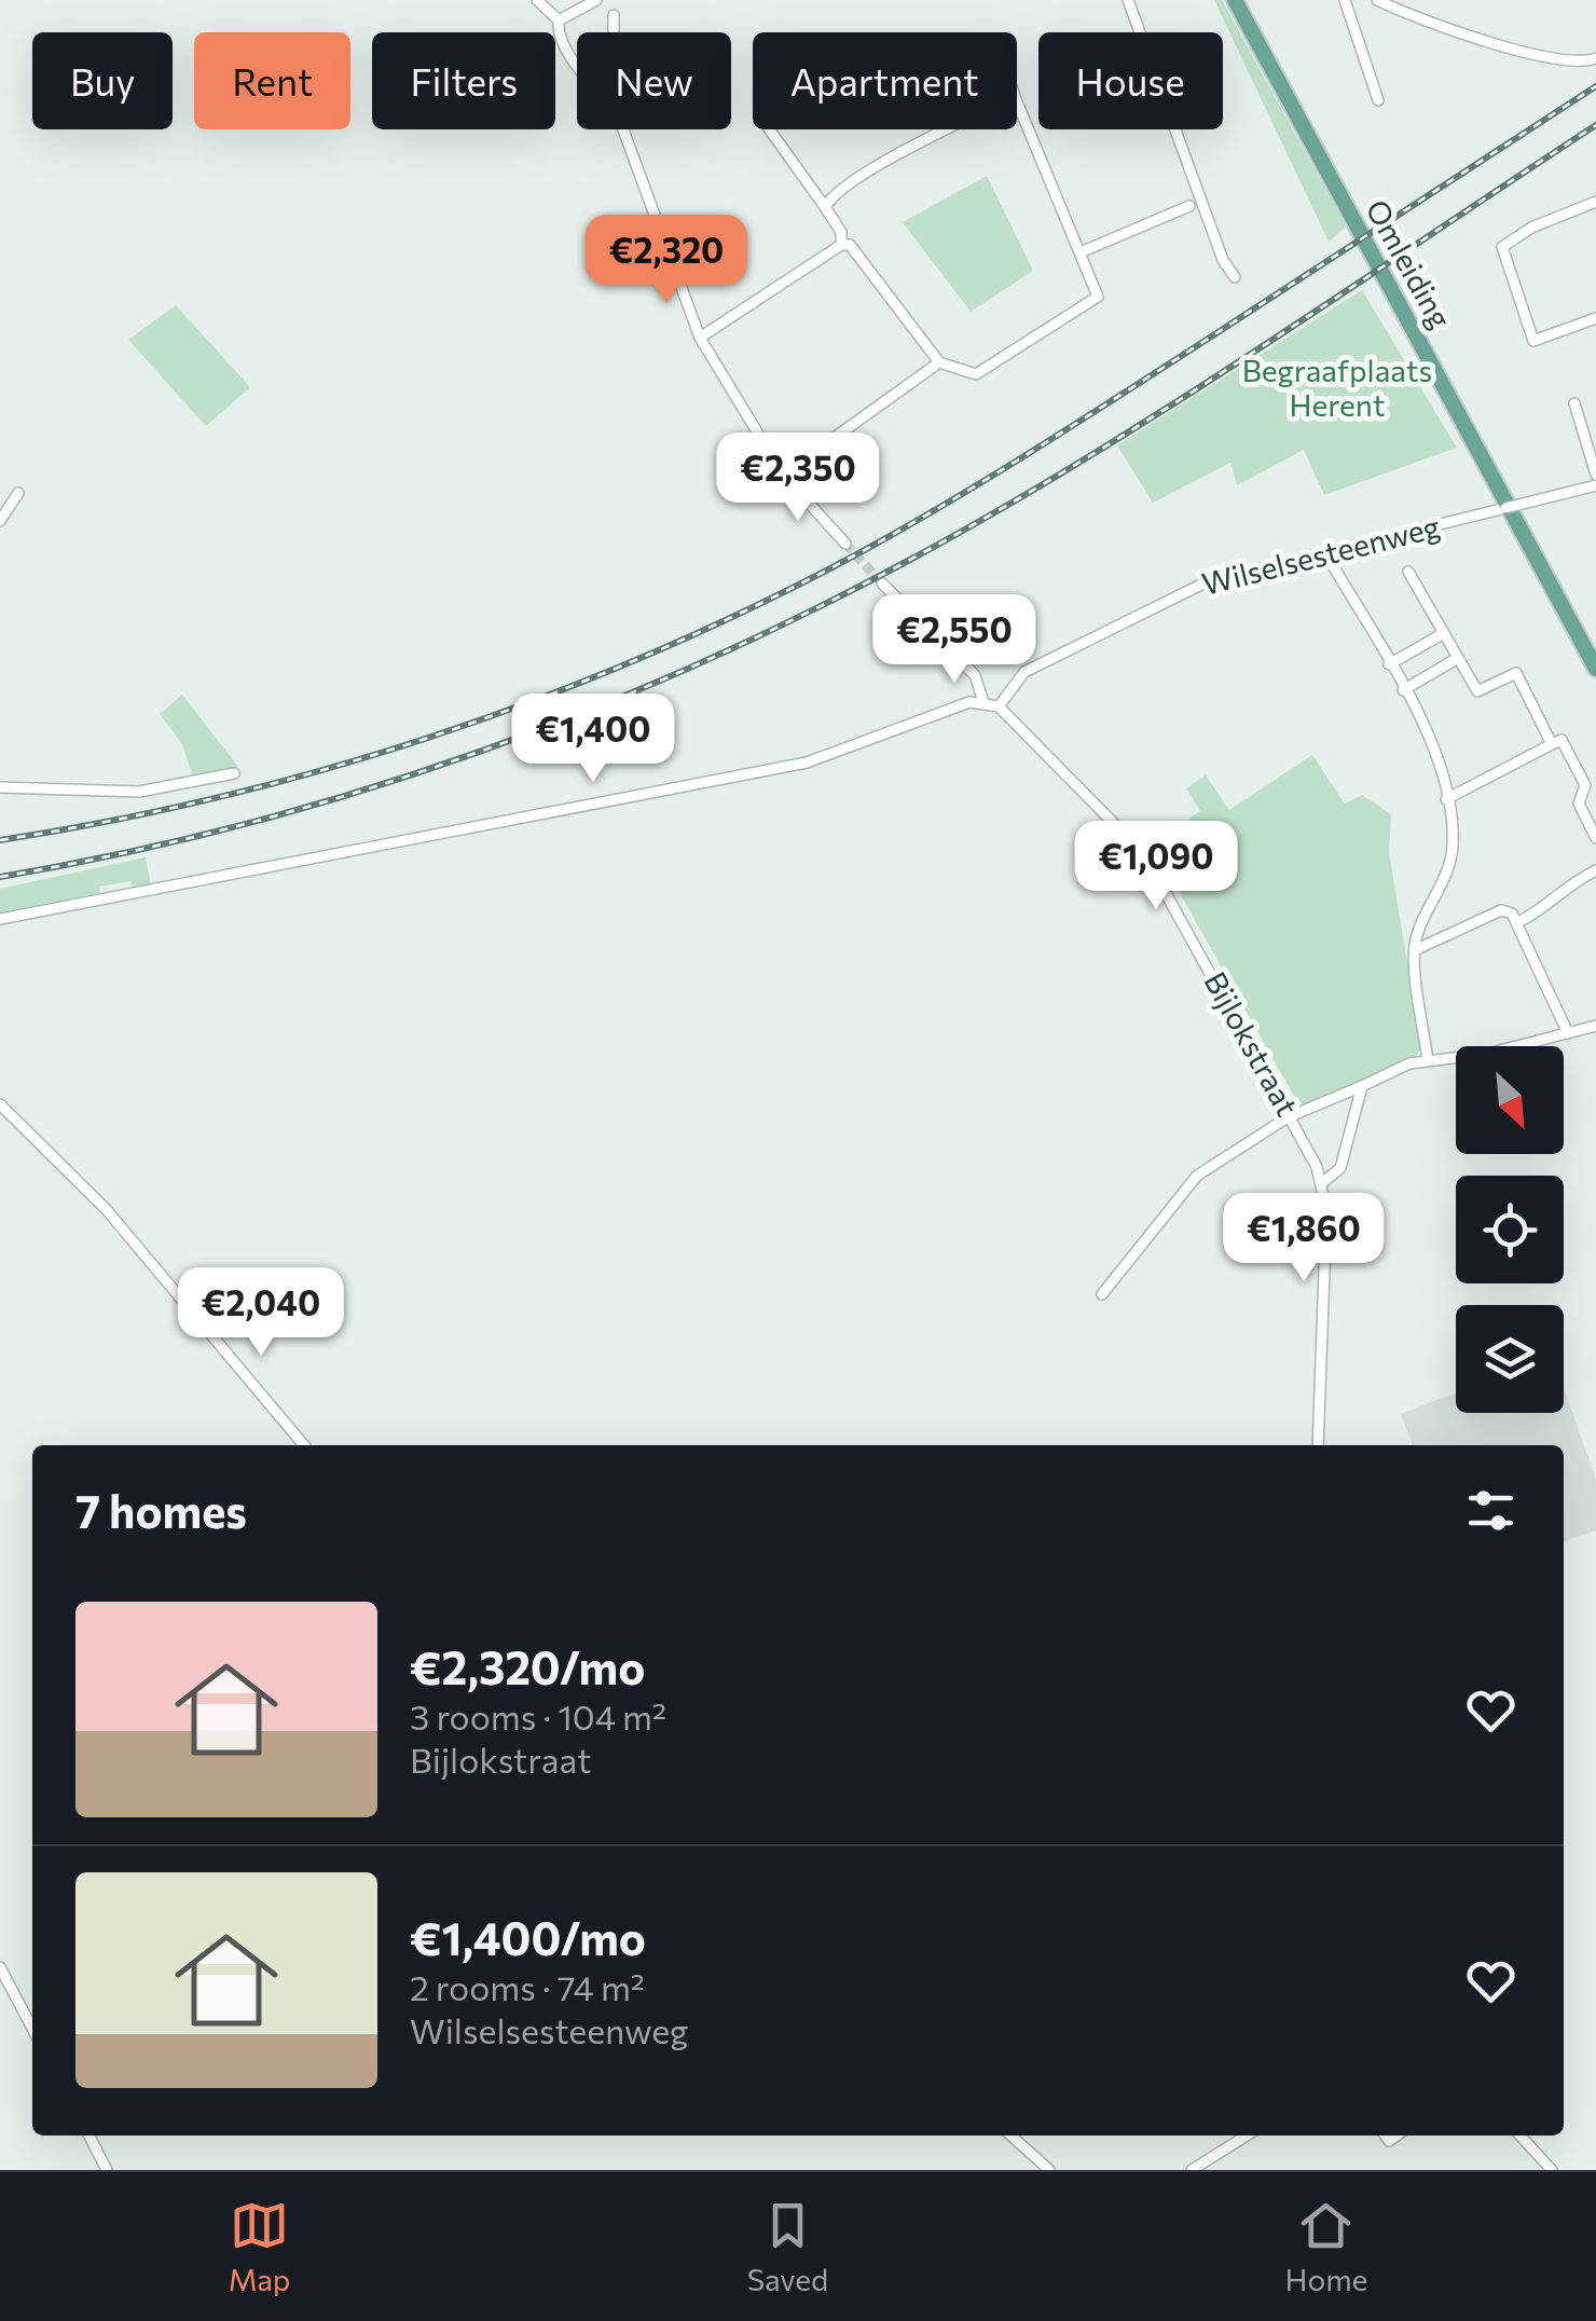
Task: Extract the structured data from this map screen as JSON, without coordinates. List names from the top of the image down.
{
  "streets": {
    "main road": ["Omleiding"],
    "street": ["Wilselsesteenweg", "Bijlokstraat"]
  },
  "crossings": [
    ["Wilselsesteenweg", "Bijlokstraat"]
  ],
  "parks": ["Begraafplaats Herent"],
  "north": "bottom right",
  "page": {
    "chip": [
      "Buy",
      "Rent",
      "Filters",
      "New",
      "Apartment",
      "House"
    ],
    "price": [
      "€2,320",
      "€2,350",
      "€2,550",
      "€1,400",
      "€1,090",
      "€1,860",
      "€2,040"
    ],
    "heading": "7 homes",
    "list": [
      {
        "name": "€2,320/mo",
        "note": "3 rooms · 104 m² · Bijlokstraat"
      },
      {
        "name": "€1,400/mo",
        "note": "2 rooms · 74 m² · Wilselsesteenweg"
      }
    ],
    "tabs": ["Map", "Saved", "Home"]
  }
}
